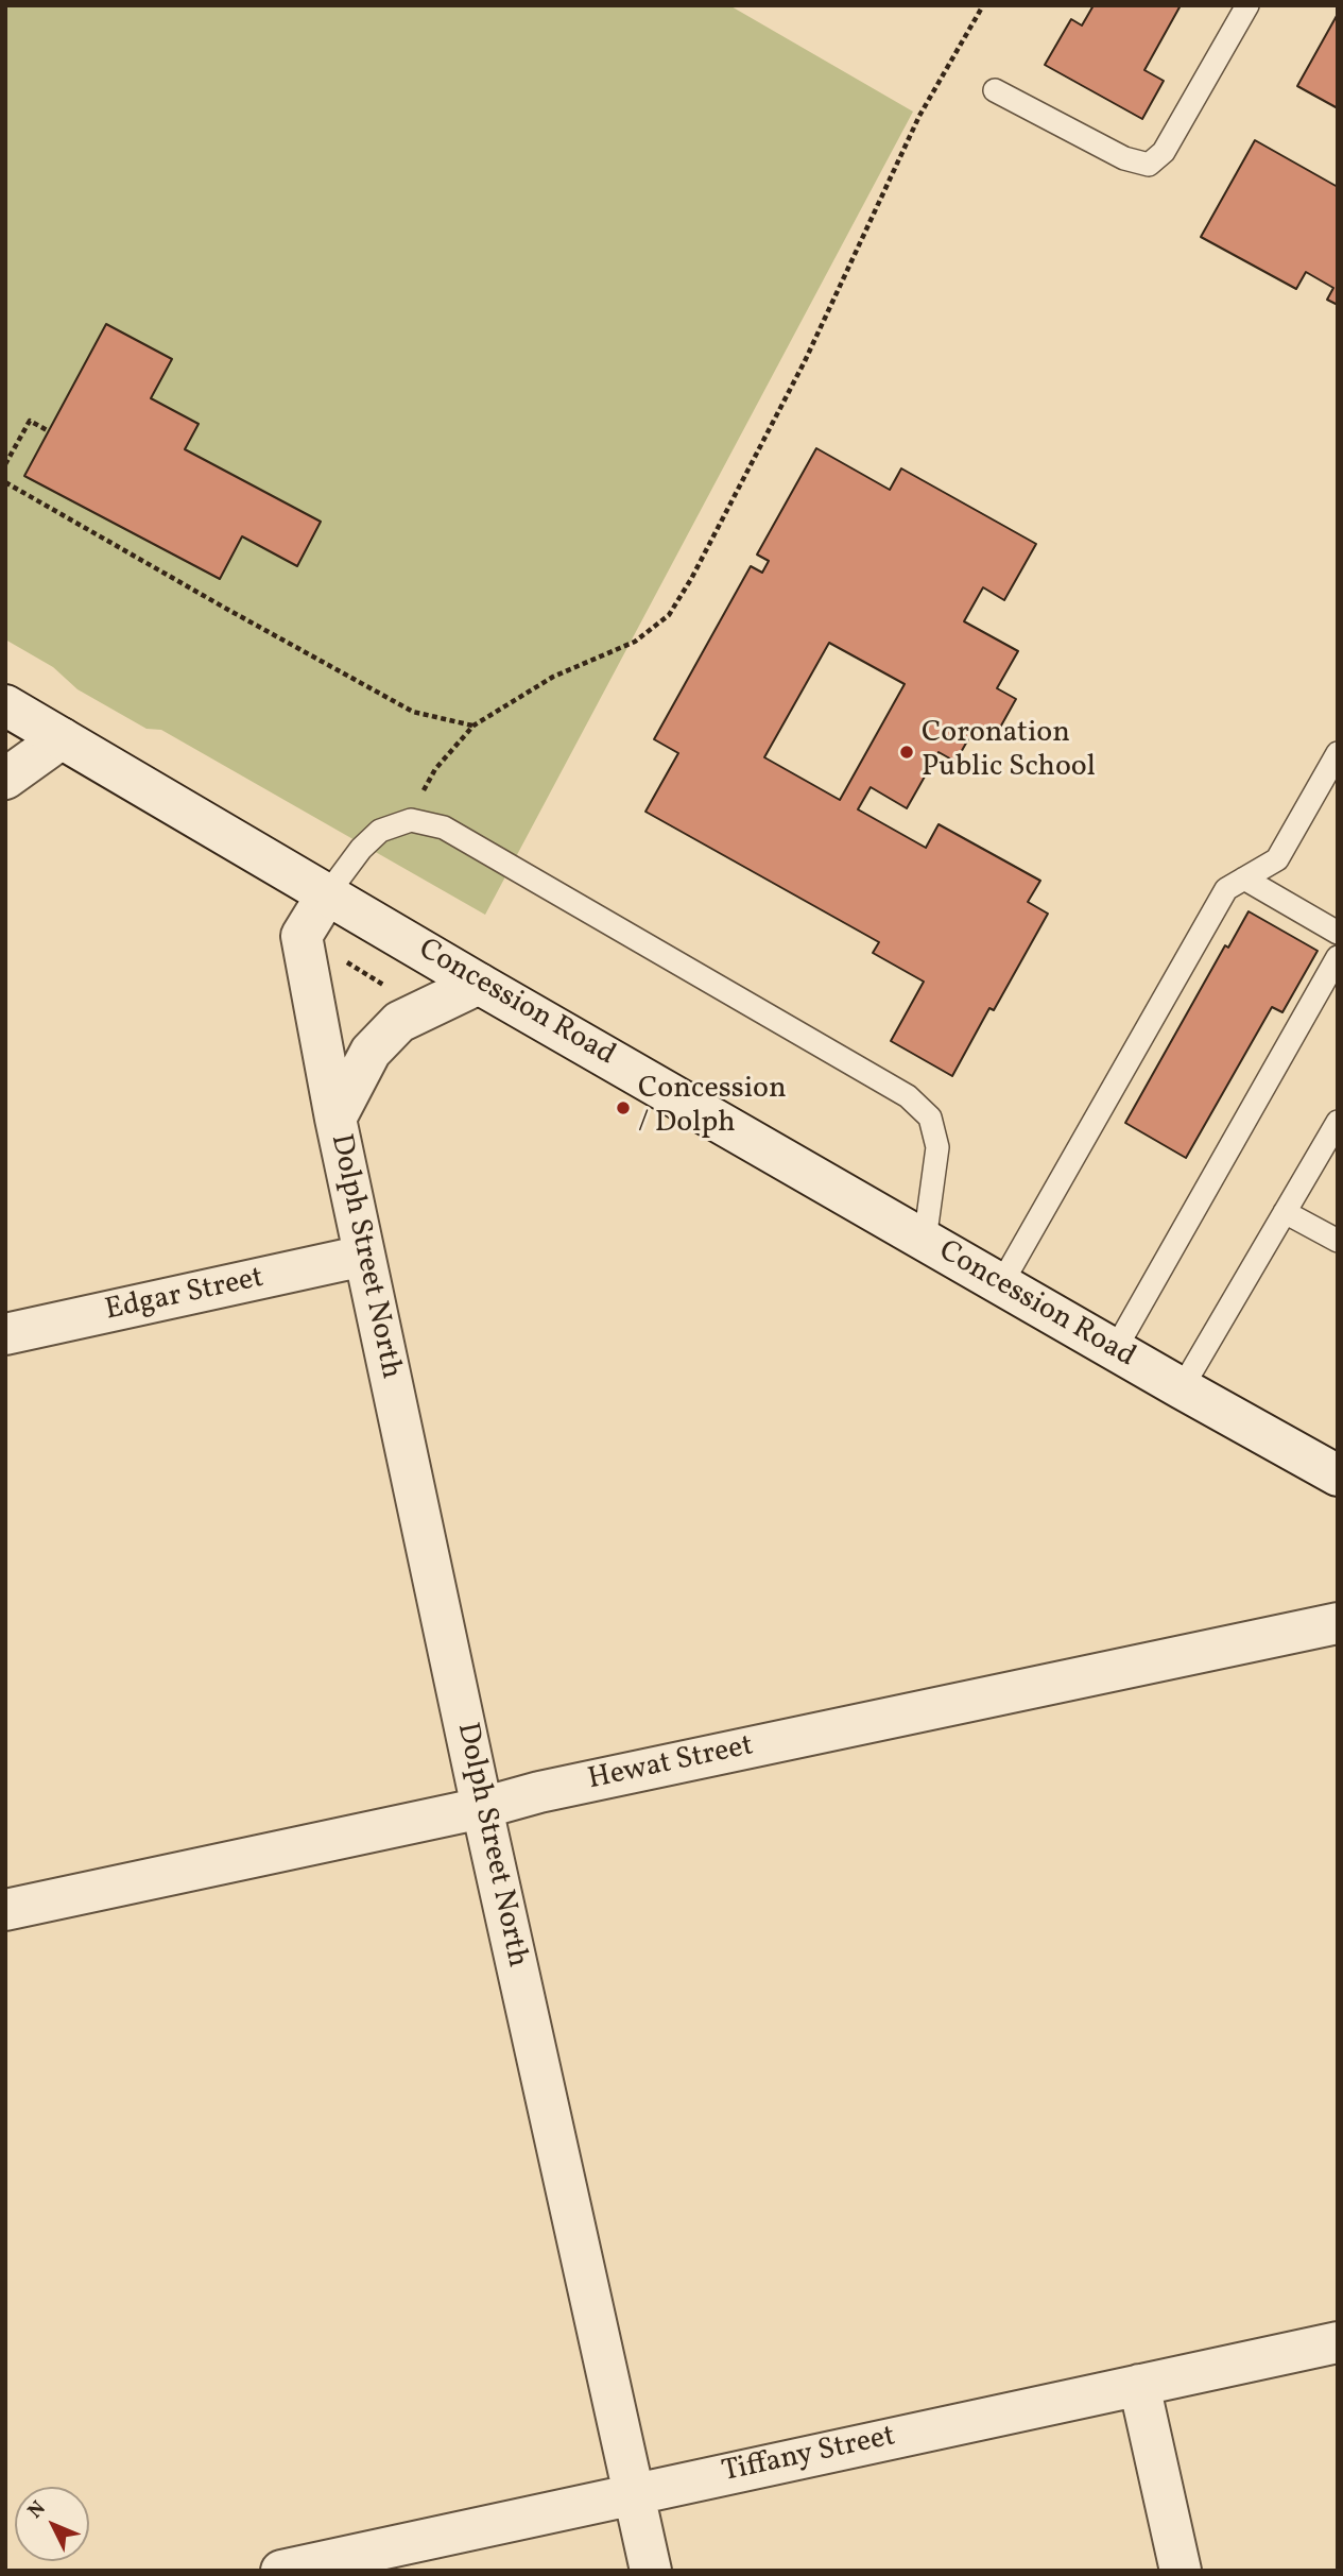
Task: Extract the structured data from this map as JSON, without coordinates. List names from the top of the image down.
{
  "streets": {
    "street": [
      "Concession Road",
      "Dolph Street North",
      "Edgar Street",
      "Hewat Street",
      "Tiffany Street"
    ]
  },
  "crossings": [
    ["Concession Road", "Dolph Street North"],
    ["Dolph Street North", "Edgar Street"],
    ["Dolph Street North", "Hewat Street"],
    ["Dolph Street North", "Tiffany Street"]
  ],
  "places": ["Coronation Public School", "Concession / Dolph"],
  "north": "top left"
}
